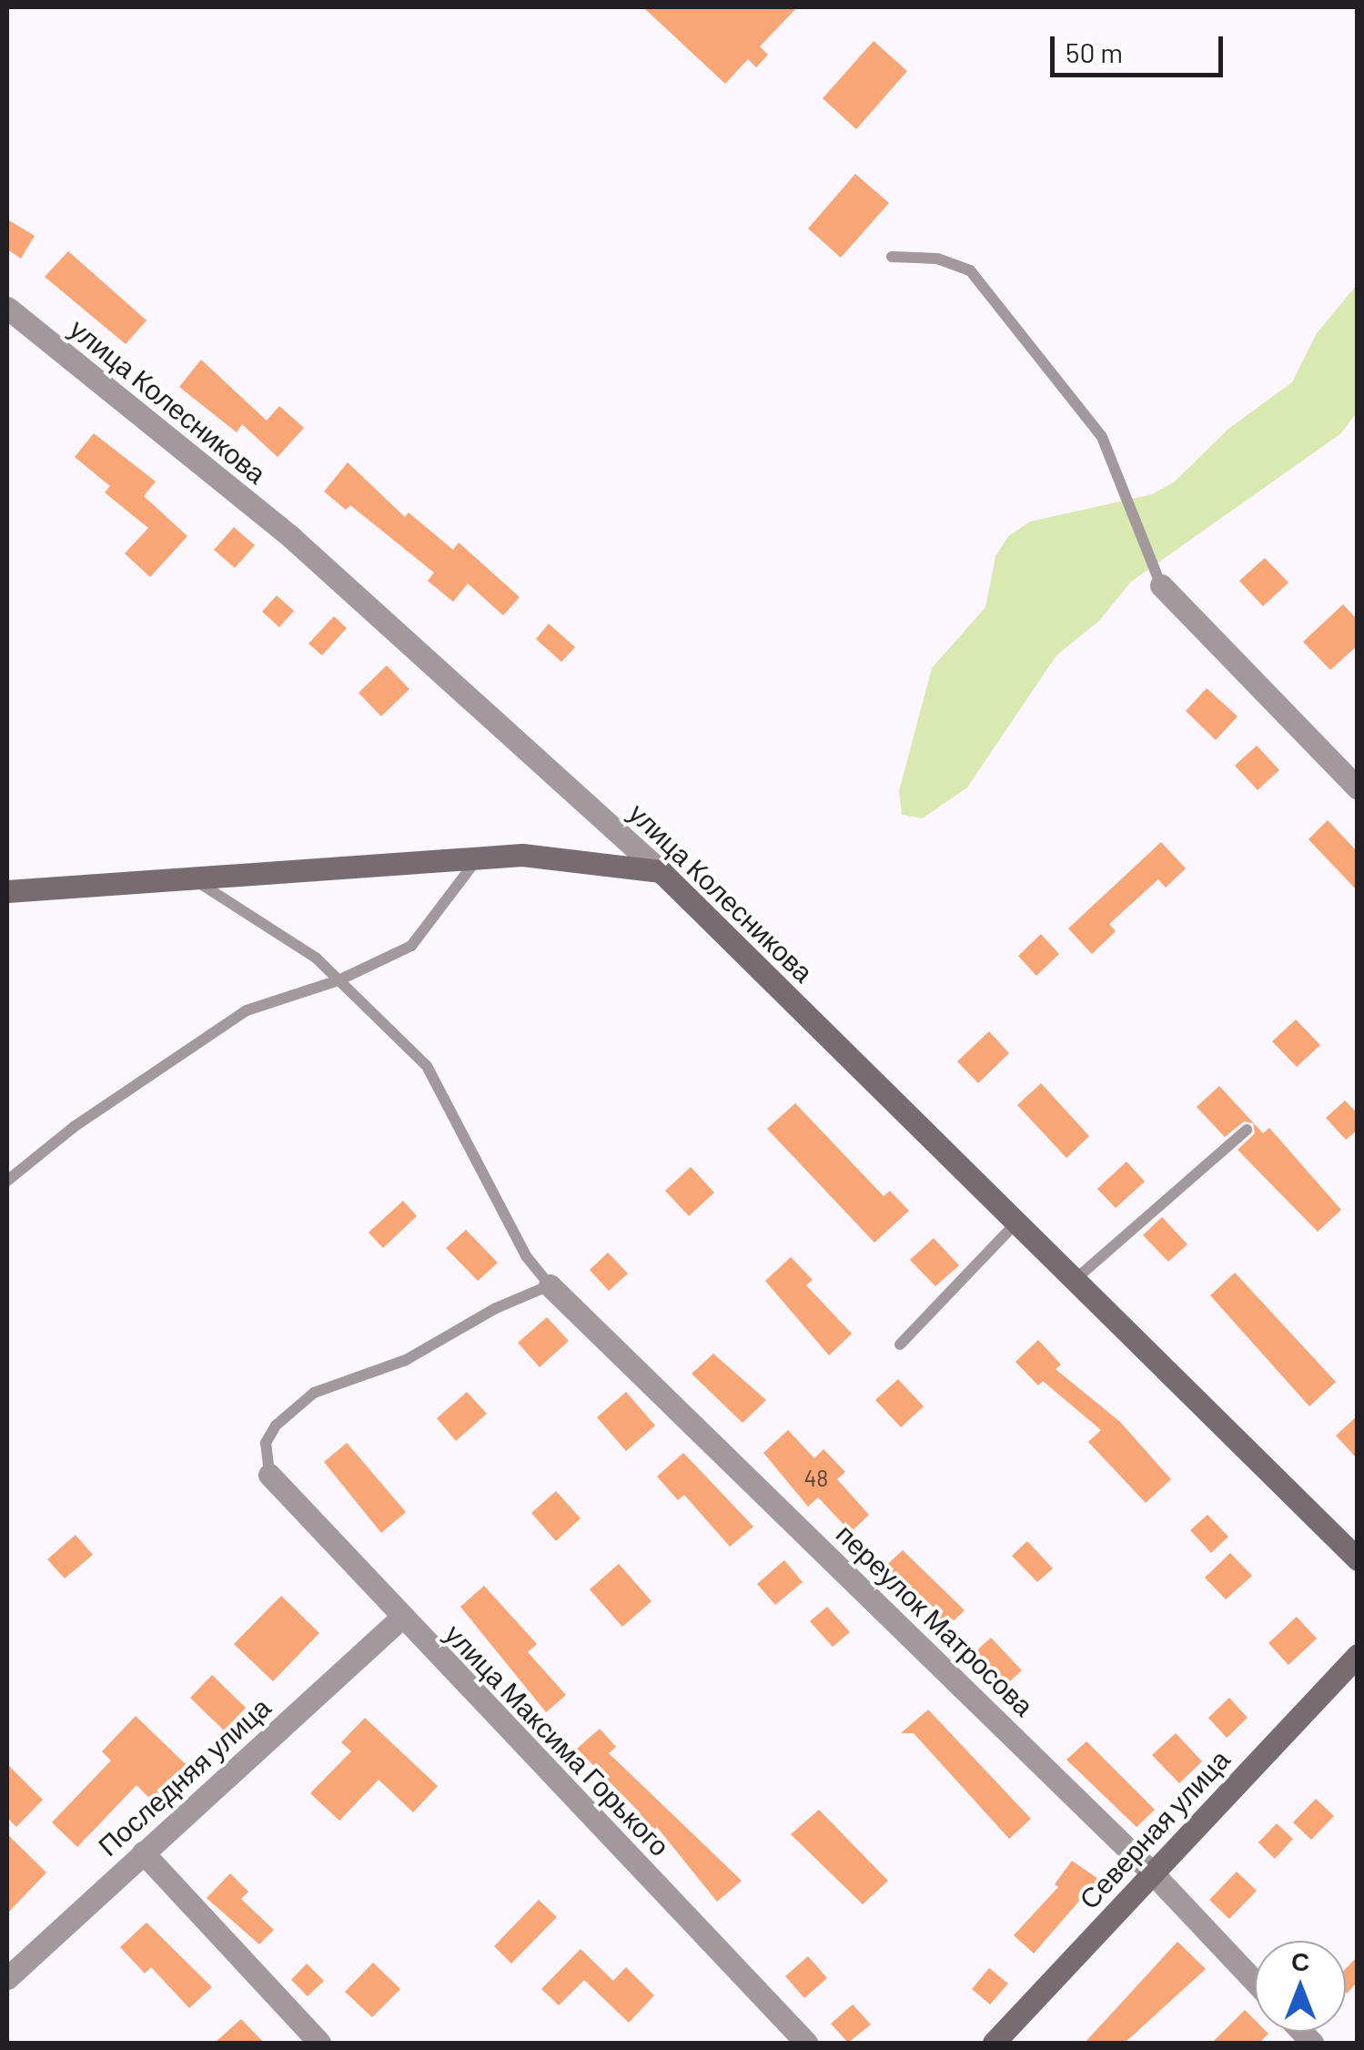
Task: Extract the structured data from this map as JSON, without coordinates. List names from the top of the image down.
{
  "streets": {
    "street": [
      "улица Колесникова",
      "переулок Матросова",
      "улица Максима Горького",
      "Последняя улица",
      "Северная улица"
    ]
  },
  "crossings": [
    ["переулок Матросова", "Северная улица"],
    ["улица Максима Горького", "Последняя улица"]
  ],
  "house_numbers": ["48"],
  "scale_bar": "50 m",
  "north": "top"
}
